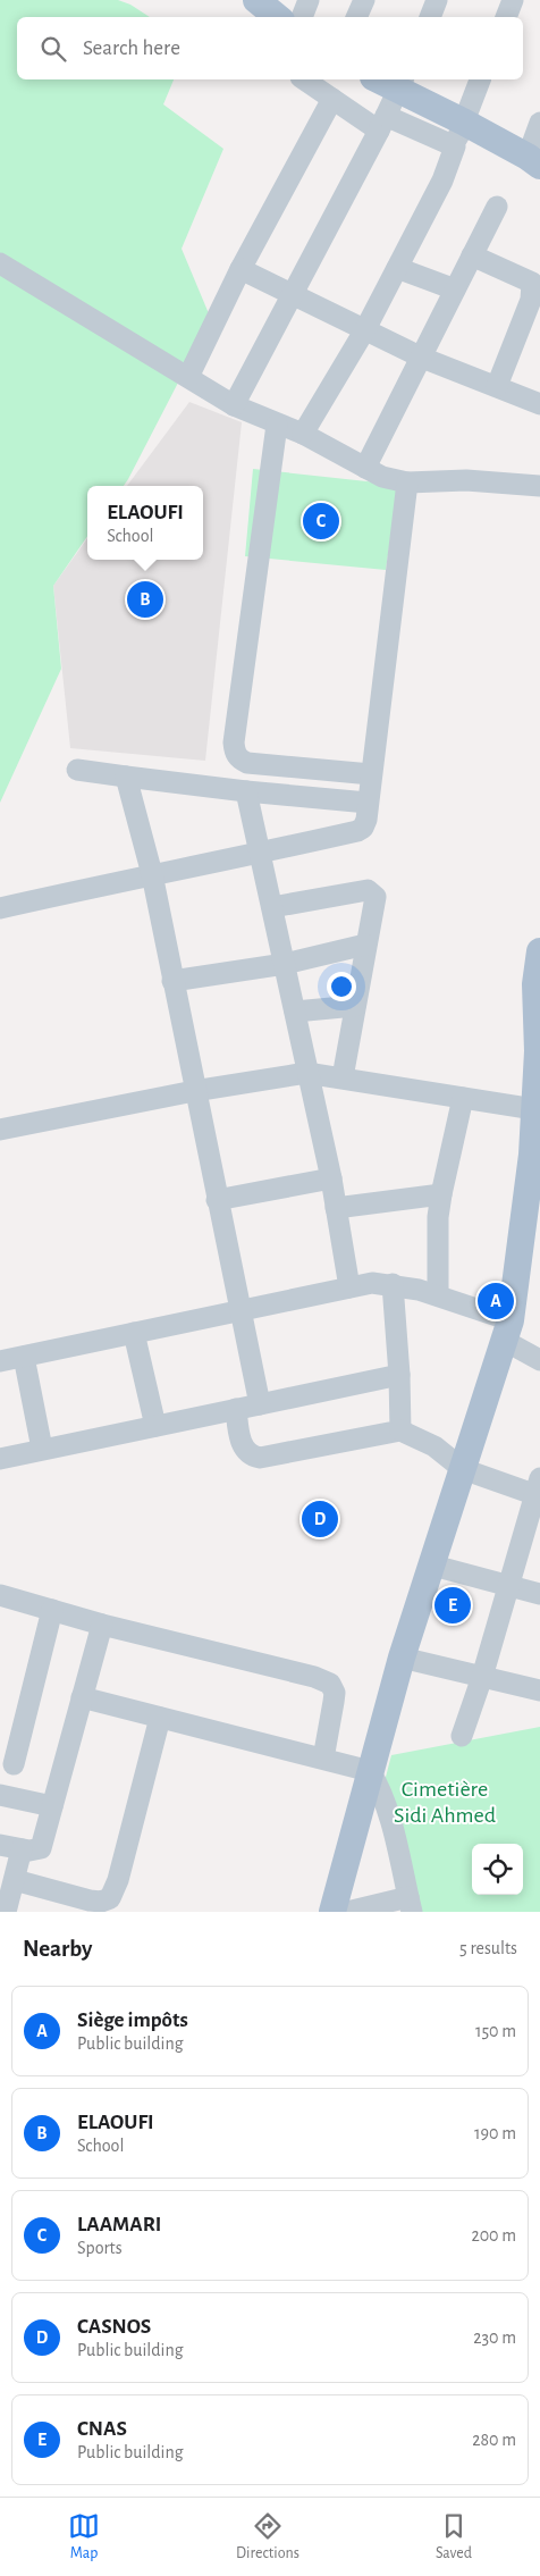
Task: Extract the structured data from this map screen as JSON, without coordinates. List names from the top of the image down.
{
  "parks": ["Cimetière Sidi Ahmed"],
  "page": {
    "search": "Search here",
    "popup": ["ELAOUFI", "School"],
    "pins": [
      "C",
      "B",
      "A",
      "D",
      "E"
    ],
    "heading": ["Nearby", "5 results"],
    "list": [
      {
        "mark": "A",
        "name": "Siège impôts",
        "note": "Public building",
        "value": "150 m"
      },
      {
        "mark": "B",
        "name": "ELAOUFI",
        "note": "School",
        "value": "190 m"
      },
      {
        "mark": "C",
        "name": "LAAMARI",
        "note": "Sports",
        "value": "200 m"
      },
      {
        "mark": "D",
        "name": "CASNOS",
        "note": "Public building",
        "value": "230 m"
      },
      {
        "mark": "E",
        "name": "CNAS",
        "note": "Public building",
        "value": "280 m"
      }
    ],
    "nav": ["Map", "Directions", "Saved"]
  }
}
